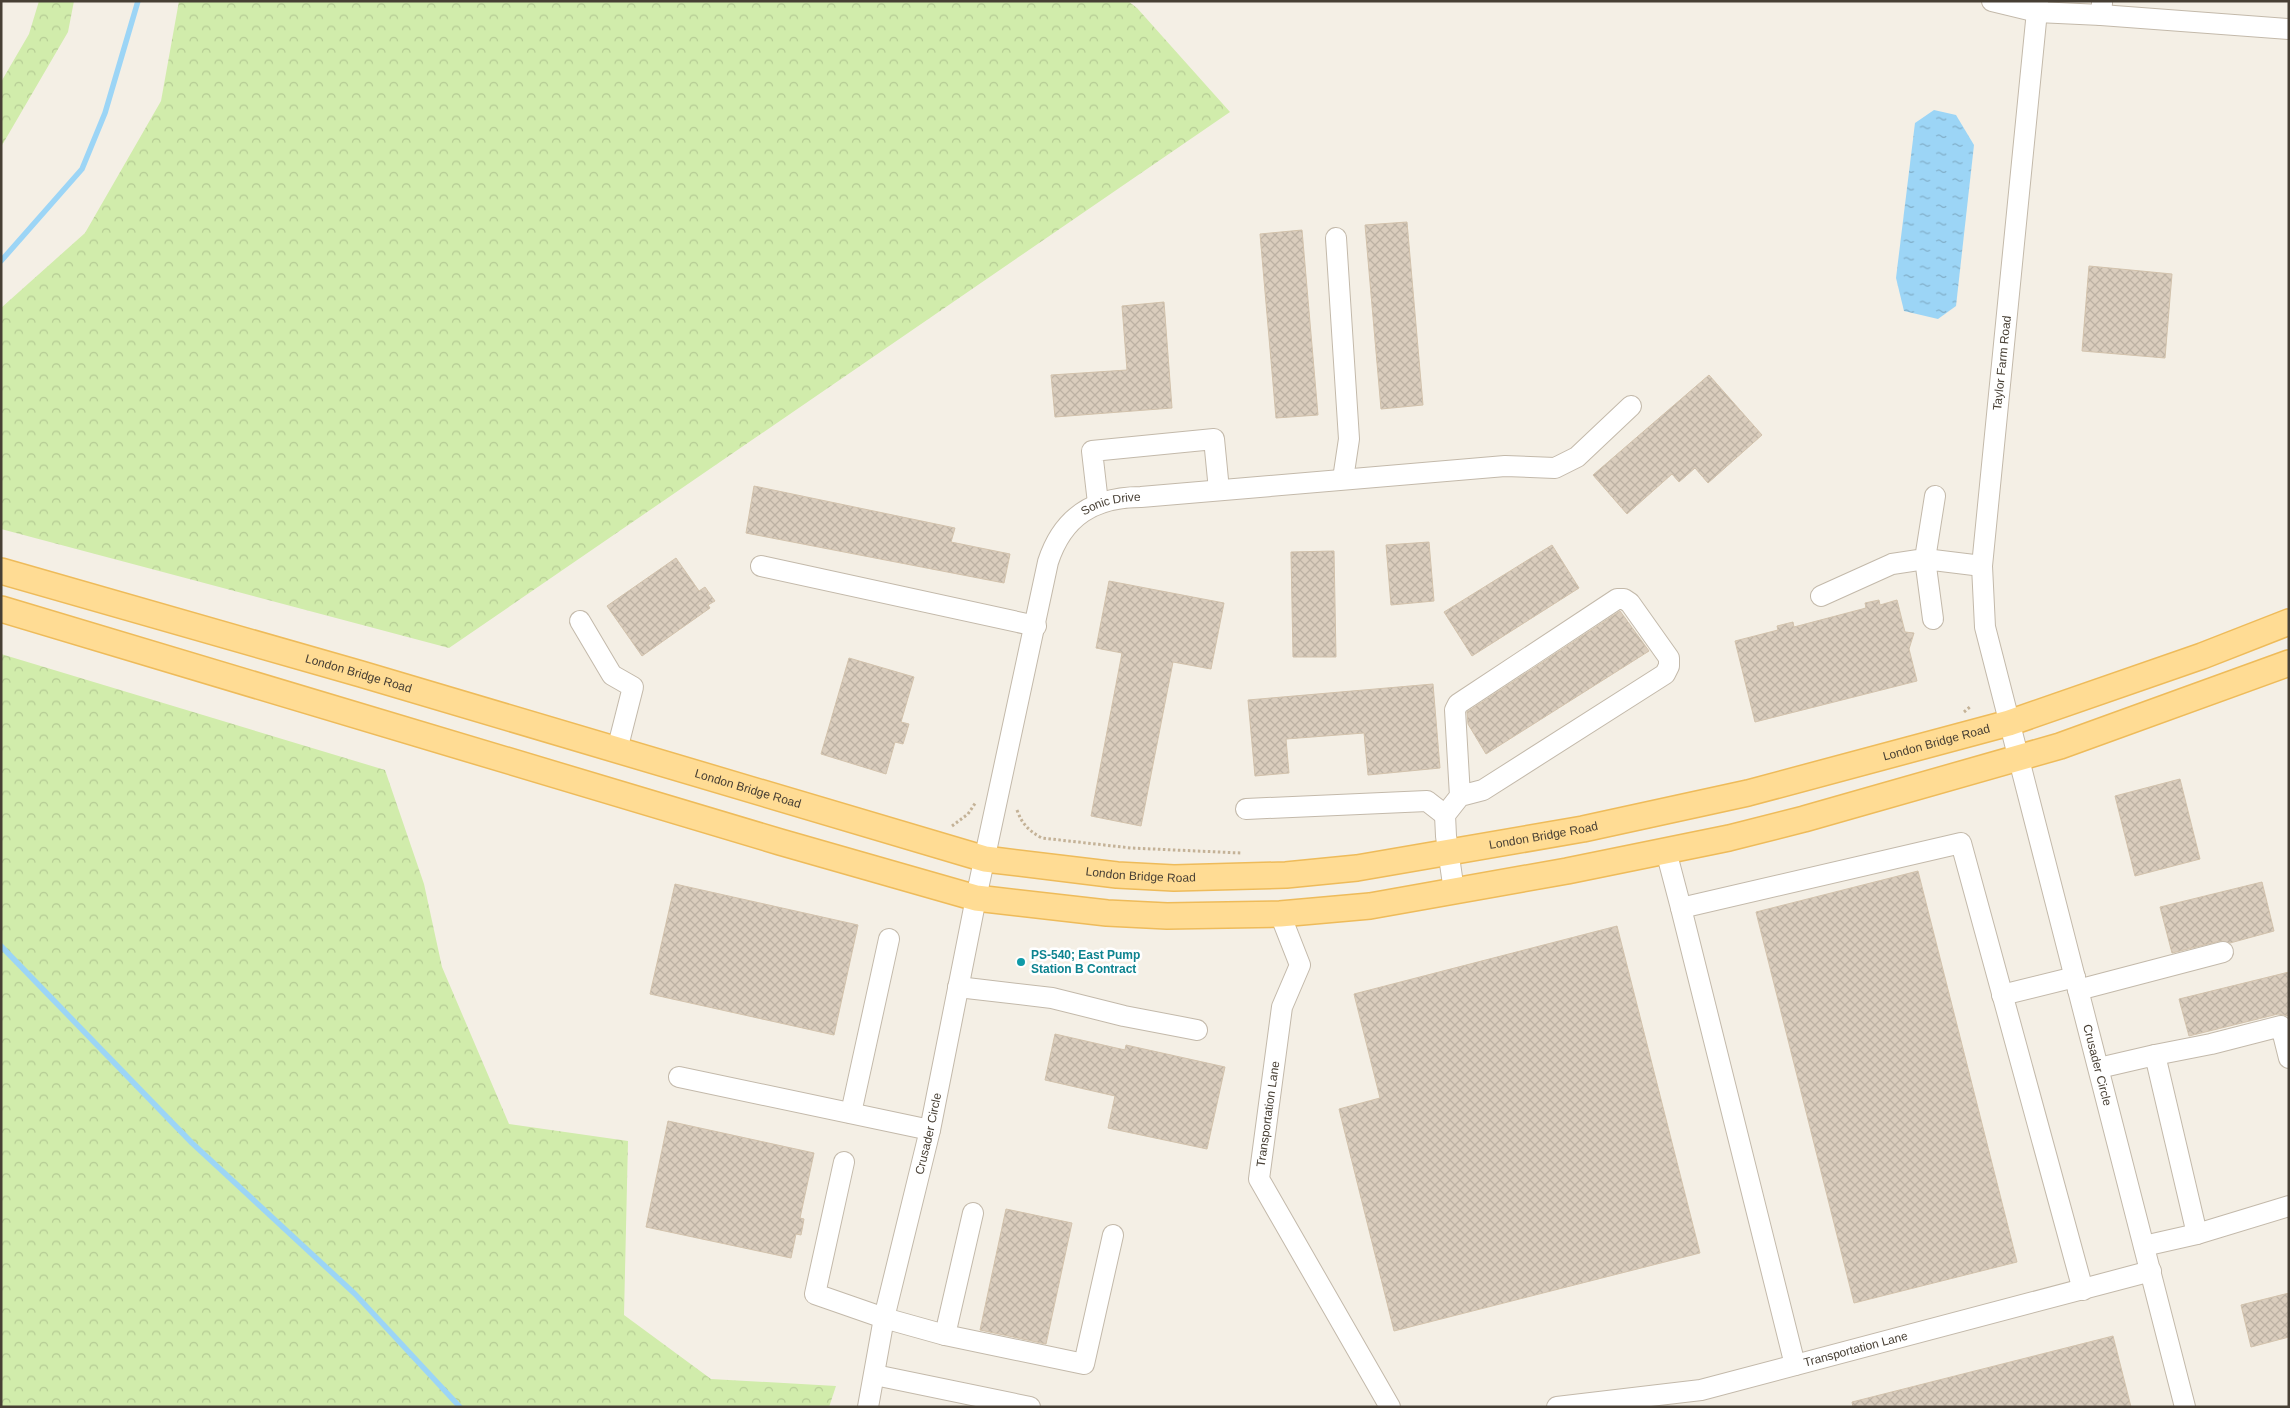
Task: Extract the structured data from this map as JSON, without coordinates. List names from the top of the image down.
{
  "streets": {
    "main road": ["London Bridge Road"],
    "street": [
      "Taylor Farm Road",
      "Sonic Drive",
      "Crusader Circle",
      "Transportation Lane"
    ]
  },
  "crossings": [
    ["Taylor Farm Road", "London Bridge Road"],
    ["Taylor Farm Road", "Crusader Circle"],
    ["Sonic Drive", "London Bridge Road"],
    ["Sonic Drive", "Crusader Circle"],
    ["London Bridge Road", "Crusader Circle"],
    ["Crusader Circle", "Transportation Lane"]
  ],
  "places": ["PS-540; East Pump Station B Contract"]
}
